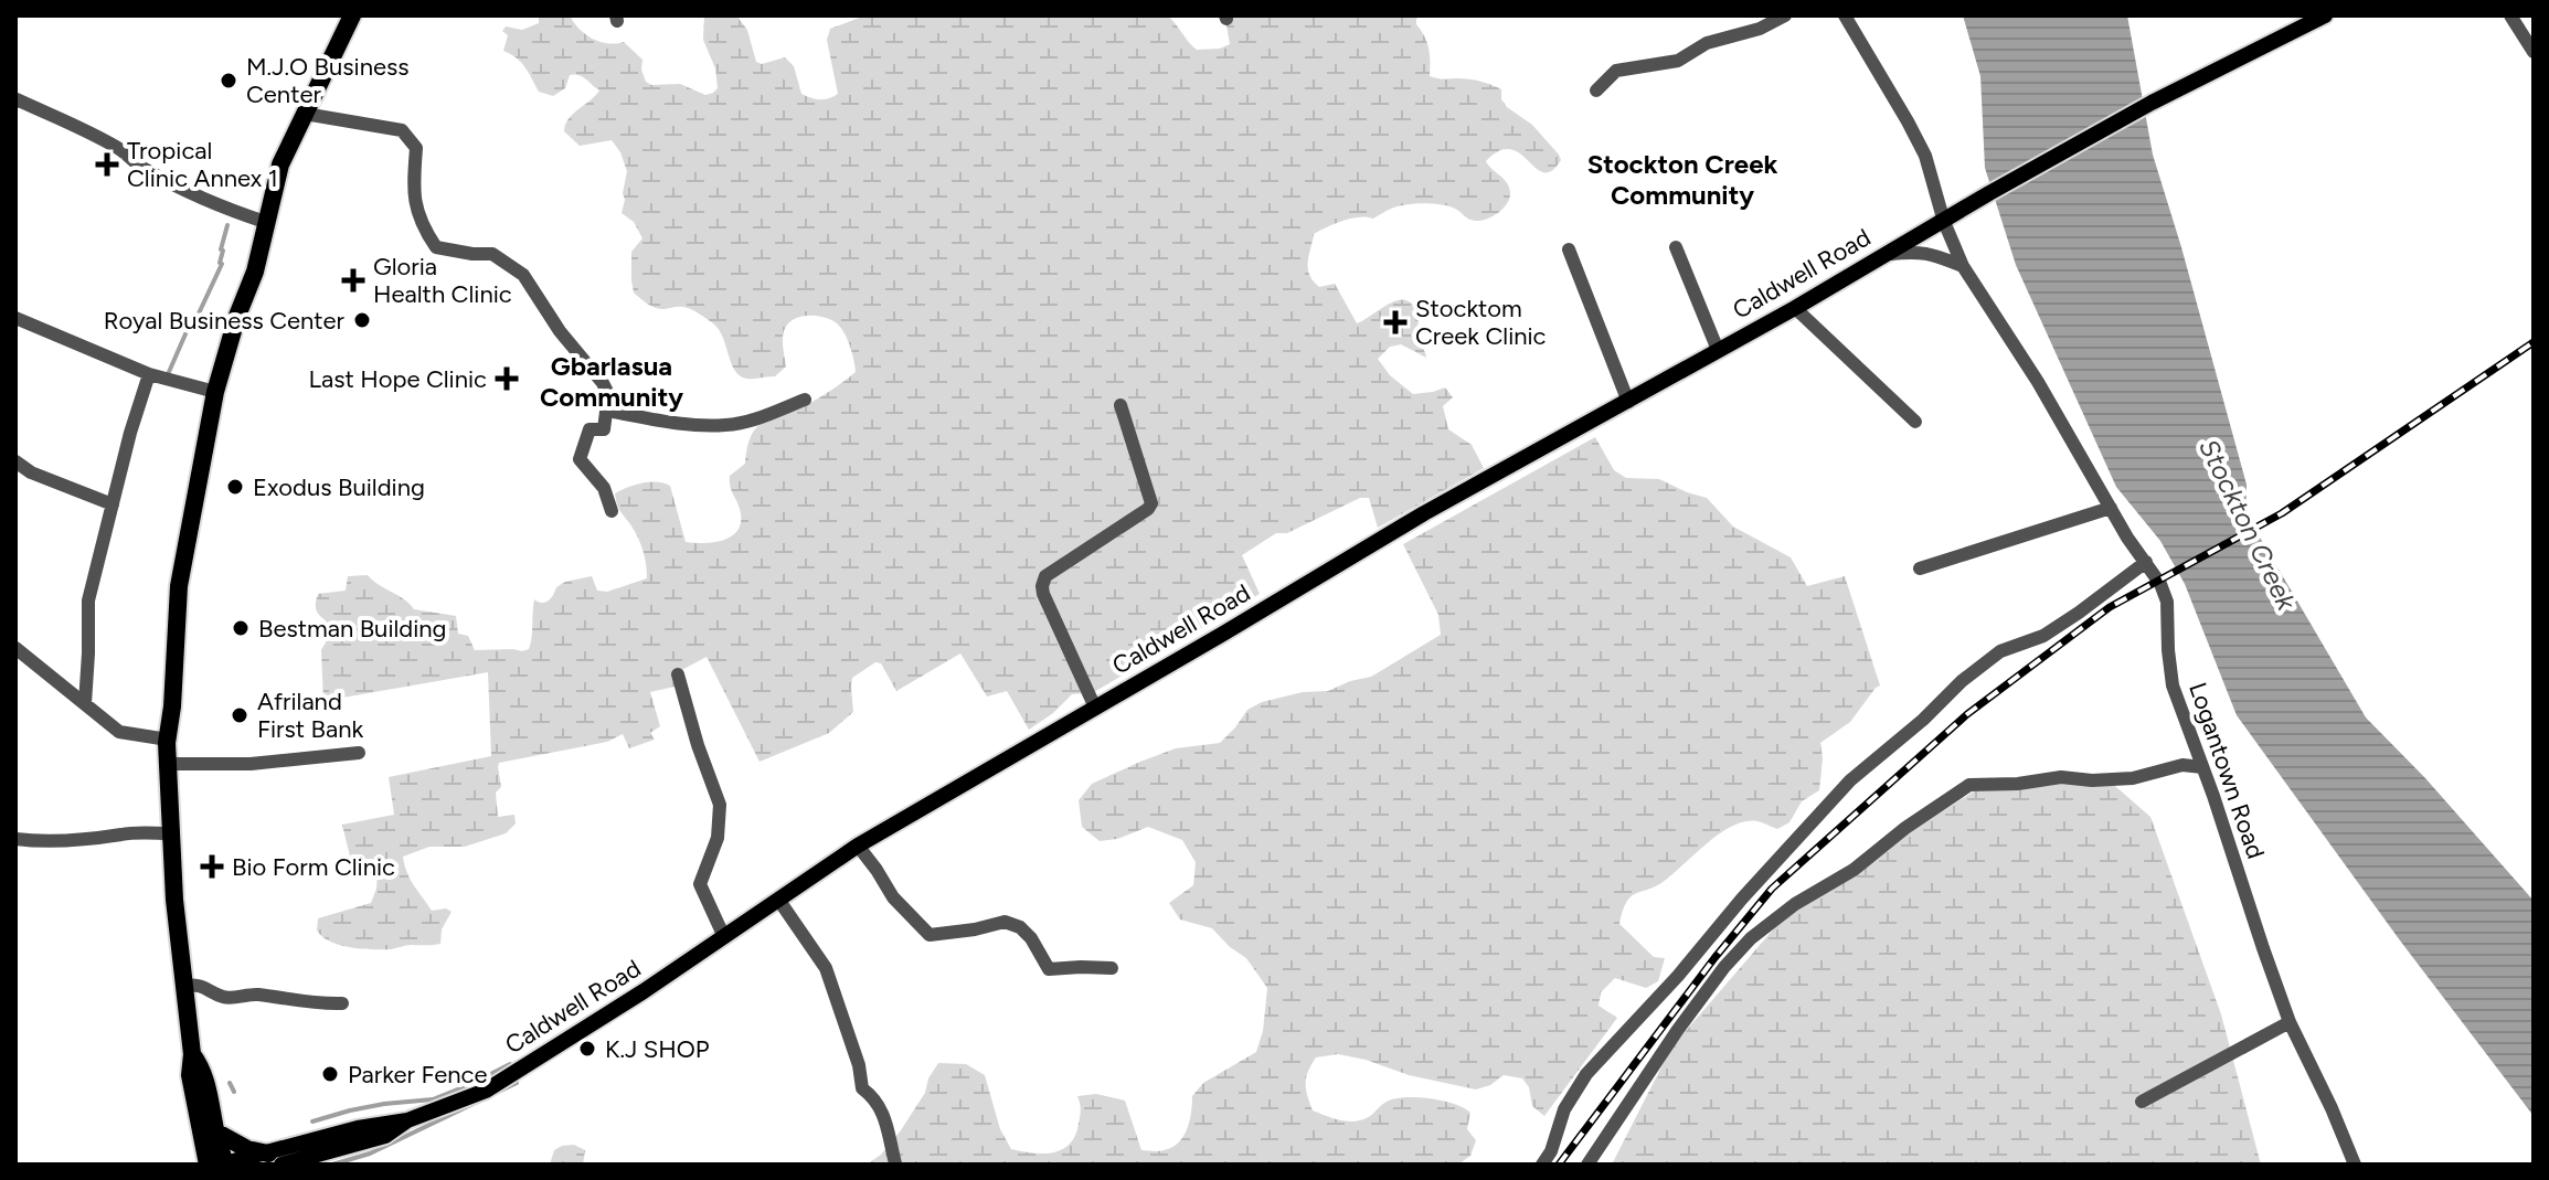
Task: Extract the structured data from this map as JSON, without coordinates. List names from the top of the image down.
{
  "streets": {
    "main road": ["Caldwell Road"],
    "street": ["Logantown Road"]
  },
  "crossings": [
    ["Caldwell Road", "Logantown Road"]
  ],
  "districts": ["Stockton Creek Community", "Gbarlasua Community"],
  "water": ["Stockton Creek"],
  "places": {
    "other": [
      "M.J.O Business Center",
      "Royal Business Center",
      "Exodus Building",
      "Bestman Building",
      "Afriland First Bank",
      "K.J SHOP",
      "Parker Fence"
    ],
    "health": [
      "Tropical Clinic Annex 1",
      "Gloria Health Clinic",
      "Stocktom Creek Clinic",
      "Last Hope Clinic",
      "Bio Form Clinic"
    ]
  }
}
